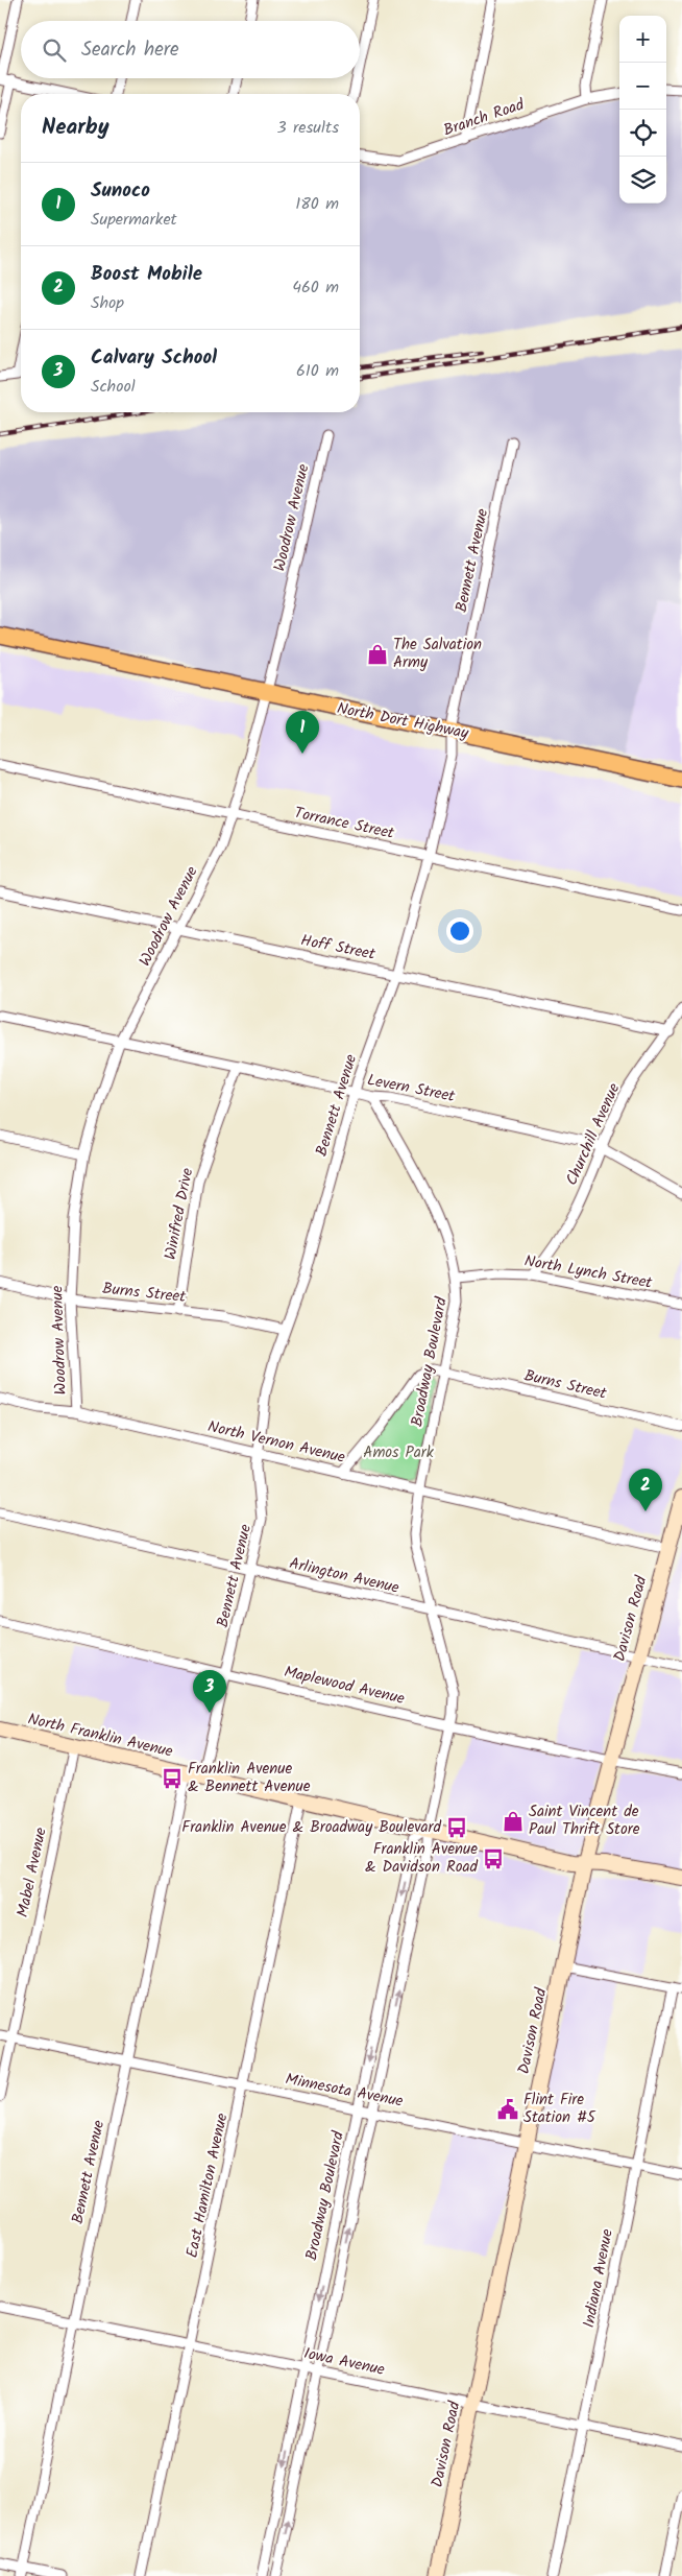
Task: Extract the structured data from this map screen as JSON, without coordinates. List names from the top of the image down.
{
  "streets": {
    "main road": ["North Dort Highway", "Davison Road", "North Franklin Avenue"],
    "street": [
      "Branch Road",
      "Woodrow Avenue",
      "Bennett Avenue",
      "Torrance Street",
      "Hoff Street",
      "Levern Street",
      "Churchill Avenue",
      "Winifred Drive",
      "North Lynch Street",
      "Burns Street",
      "Broadway Boulevard",
      "North Vernon Avenue",
      "Arlington Avenue",
      "Maplewood Avenue",
      "Mabel Avenue",
      "Minnesota Avenue",
      "East Hamilton Avenue",
      "Indiana Avenue",
      "Iowa Avenue"
    ]
  },
  "crossings": [
    ["Woodrow Avenue", "North Dort Highway"],
    ["Woodrow Avenue", "Torrance Street"],
    ["Woodrow Avenue", "Hoff Street"],
    ["Woodrow Avenue", "Levern Street"],
    ["Woodrow Avenue", "Burns Street"],
    ["Woodrow Avenue", "North Vernon Avenue"],
    ["Bennett Avenue", "North Dort Highway"],
    ["Bennett Avenue", "Torrance Street"],
    ["Bennett Avenue", "Hoff Street"],
    ["Bennett Avenue", "Levern Street"],
    ["Bennett Avenue", "Burns Street"],
    ["Bennett Avenue", "North Vernon Avenue"],
    ["Bennett Avenue", "Arlington Avenue"],
    ["Bennett Avenue", "Maplewood Avenue"],
    ["Bennett Avenue", "North Franklin Avenue"],
    ["Bennett Avenue", "Minnesota Avenue"],
    ["Bennett Avenue", "Iowa Avenue"],
    ["Hoff Street", "Churchill Avenue"],
    ["Levern Street", "Churchill Avenue"],
    ["Levern Street", "Winifred Drive"],
    ["Levern Street", "Broadway Boulevard"],
    ["Churchill Avenue", "North Lynch Street"],
    ["Winifred Drive", "Burns Street"],
    ["North Lynch Street", "Broadway Boulevard"],
    ["Burns Street", "Broadway Boulevard"],
    ["Broadway Boulevard", "North Vernon Avenue"],
    ["Broadway Boulevard", "Arlington Avenue"],
    ["Broadway Boulevard", "Maplewood Avenue"],
    ["Broadway Boulevard", "North Franklin Avenue"],
    ["Broadway Boulevard", "Minnesota Avenue"],
    ["Broadway Boulevard", "Iowa Avenue"],
    ["North Vernon Avenue", "Davison Road"],
    ["Arlington Avenue", "Davison Road"],
    ["Davison Road", "Maplewood Avenue"],
    ["Davison Road", "North Franklin Avenue"],
    ["Davison Road", "Minnesota Avenue"],
    ["Davison Road", "Iowa Avenue"],
    ["North Franklin Avenue", "Mabel Avenue"],
    ["North Franklin Avenue", "East Hamilton Avenue"],
    ["Mabel Avenue", "Minnesota Avenue"],
    ["Minnesota Avenue", "East Hamilton Avenue"],
    ["Minnesota Avenue", "Indiana Avenue"],
    ["East Hamilton Avenue", "Iowa Avenue"],
    ["Indiana Avenue", "Iowa Avenue"]
  ],
  "parks": ["Amos Park"],
  "places": {
    "shop": ["The Salvation Army", "Saint Vincent de Paul Thrift Store"],
    "bus stop": ["Franklin Avenue & Bennett Avenue", "Franklin Avenue & Broadway Boulevard", "Franklin Avenue & Davidson Road"],
    "public building": ["Flint Fire Station #5"]
  },
  "page": {
    "map_buttons": ["+", "−"],
    "search": "Search here",
    "heading": ["Nearby", "3 results"],
    "list": [
      {
        "mark": "1",
        "name": "Sunoco",
        "note": "Supermarket",
        "value": "180 m"
      },
      {
        "mark": "2",
        "name": "Boost Mobile",
        "note": "Shop",
        "value": "460 m"
      },
      {
        "mark": "3",
        "name": "Calvary School",
        "note": "School",
        "value": "610 m"
      }
    ],
    "pins": ["1", "2", "3"]
  }
}
